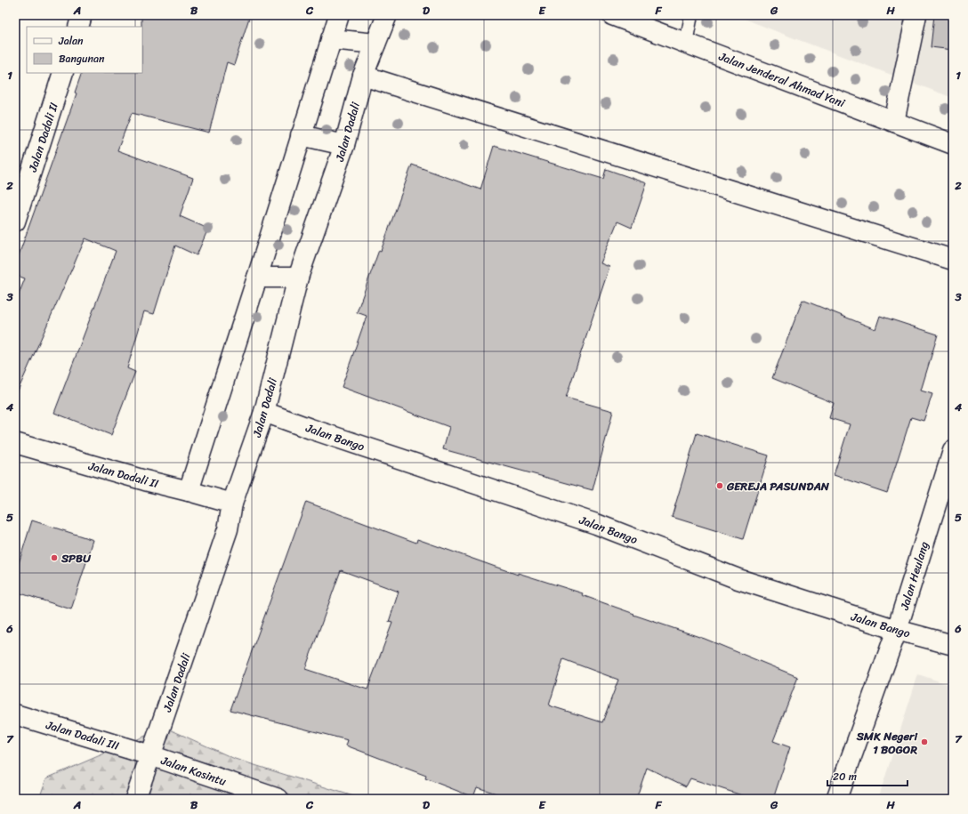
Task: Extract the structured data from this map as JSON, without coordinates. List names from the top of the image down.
{
  "streets": {
    "street": [
      "Jalan Jenderal Ahmad Yani",
      "Jalan Dadali",
      "Jalan Dadali II",
      "Jalan Bango",
      "Jalan Heulang",
      "Jalan Dadali III",
      "Jalan Kasintu"
    ]
  },
  "crossings": [
    ["Jalan Dadali", "Jalan Dadali II"],
    ["Jalan Dadali", "Jalan Bango"],
    ["Jalan Dadali", "Jalan Dadali III"],
    ["Jalan Dadali", "Jalan Kasintu"],
    ["Jalan Bango", "Jalan Heulang"],
    ["Jalan Dadali III", "Jalan Kasintu"]
  ],
  "places": ["GEREJA PASUNDAN", "SPBU", "SMK Negeri 1 BOGOR"],
  "legend": ["Jalan", "Bangunan"],
  "scale_bar": "20 m",
  "grid": {
    "columns": [
      "A",
      "B",
      "C",
      "D",
      "E",
      "F",
      "G",
      "H"
    ],
    "rows": [
      "1",
      "2",
      "3",
      "4",
      "5",
      "6",
      "7"
    ]
  }
}
